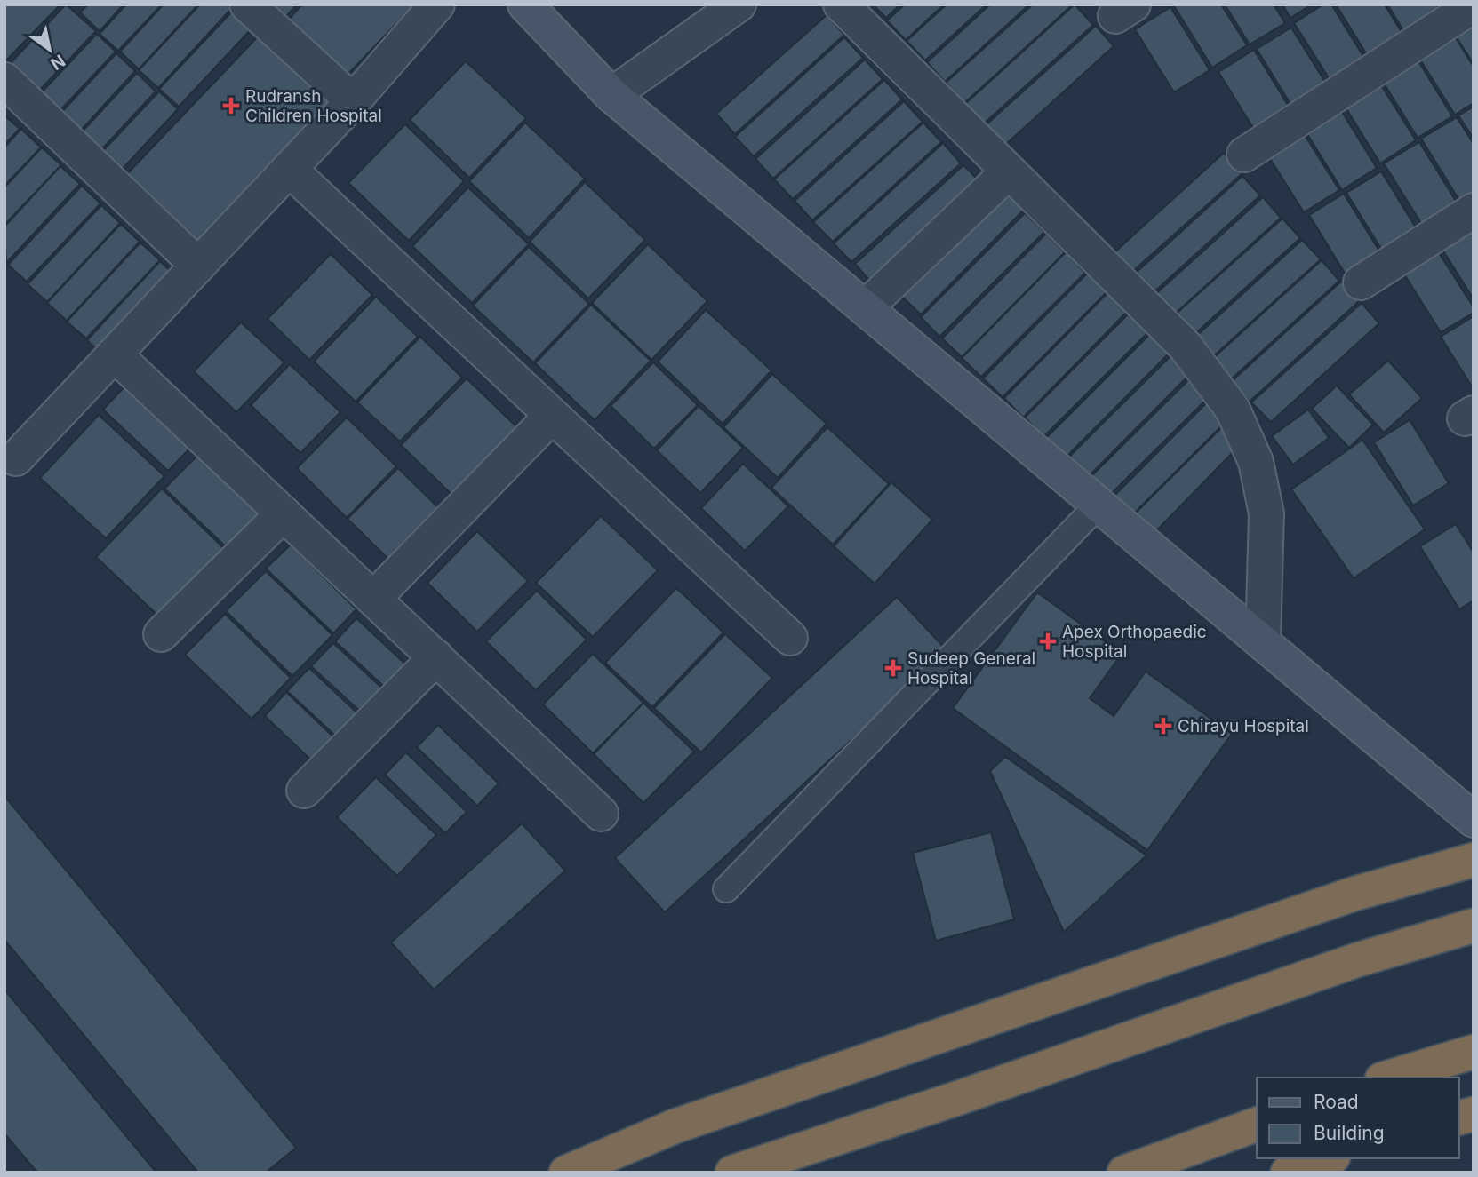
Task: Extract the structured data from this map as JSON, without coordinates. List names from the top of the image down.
{
  "places": {
    "health": [
      "Rudransh Children Hospital",
      "Apex Orthopaedic Hospital",
      "Sudeep General Hospital",
      "Chirayu Hospital"
    ]
  },
  "legend": ["Road", "Building"],
  "north": "bottom right"
}
